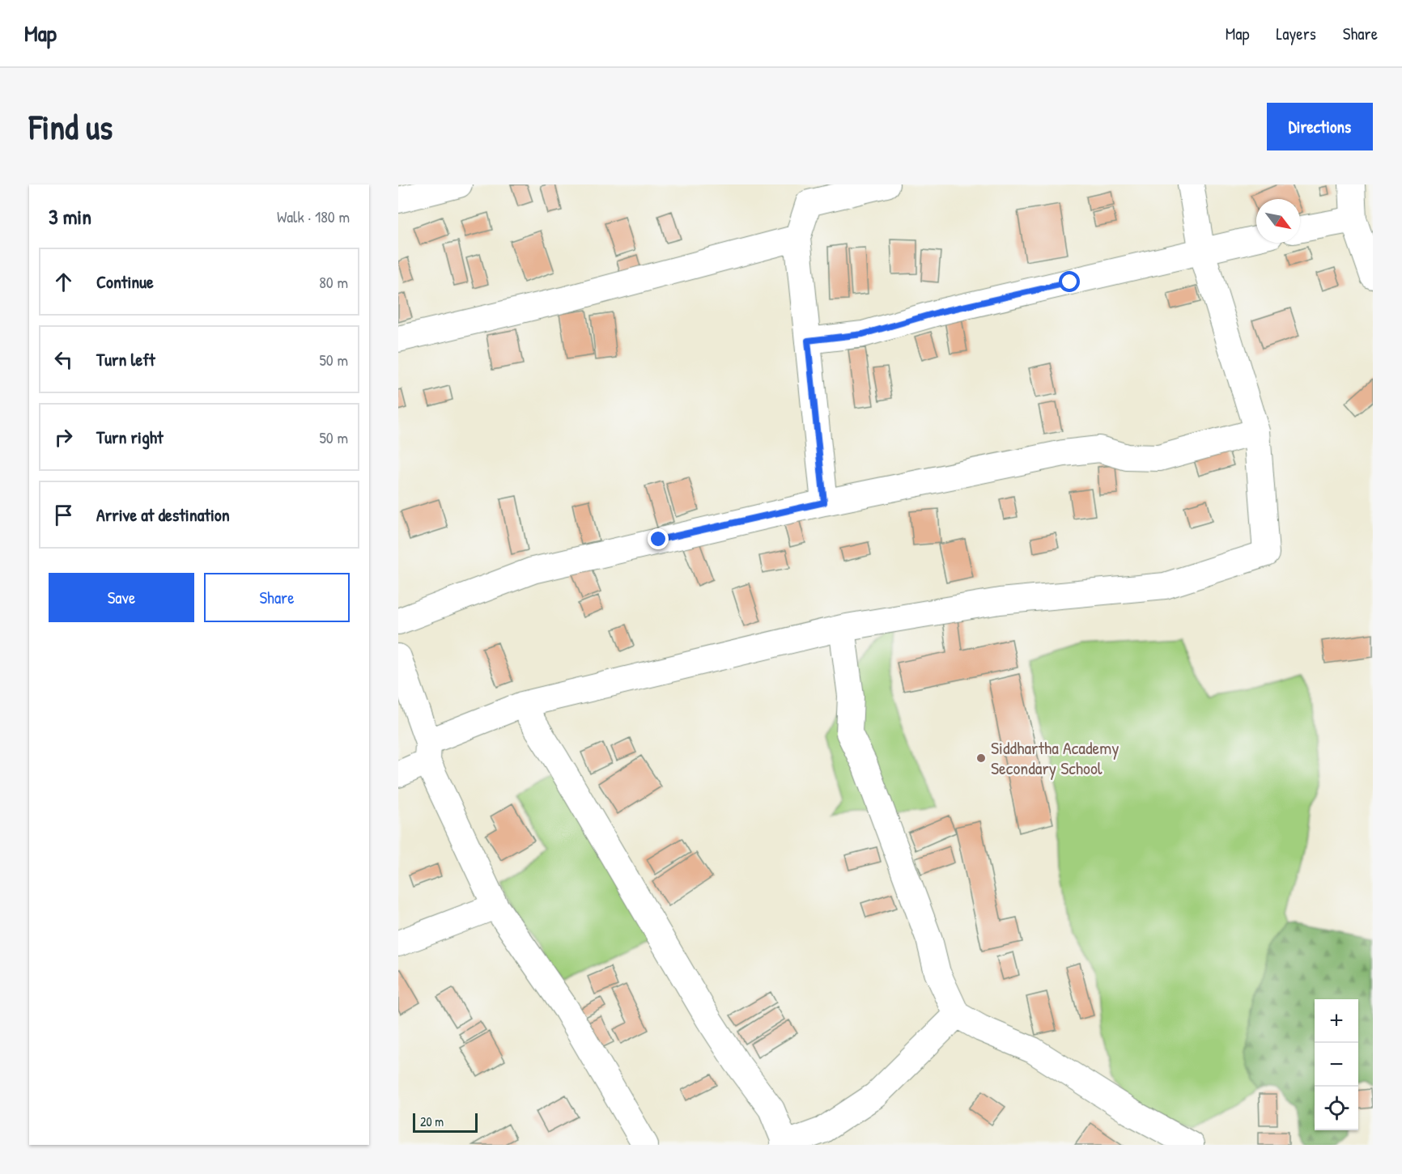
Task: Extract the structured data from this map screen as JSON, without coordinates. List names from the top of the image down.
{
  "places": ["Siddhartha Academy Secondary School"],
  "scale_bar": "20 m",
  "north": "bottom right",
  "page": {
    "header": "Map",
    "nav": ["Map", "Layers", "Share"],
    "buttons": [
      "Directions",
      ["Save", "Share"]
    ],
    "title": "Find us",
    "heading": ["3 min", "Walk · 180 m"],
    "list": [
      ["Continue", "80 m"],
      ["Turn left", "50 m"],
      ["Turn right", "50 m"],
      "Arrive at destination"
    ],
    "map_buttons": ["+", "−"],
    "scale": "20 m"
  }
}
